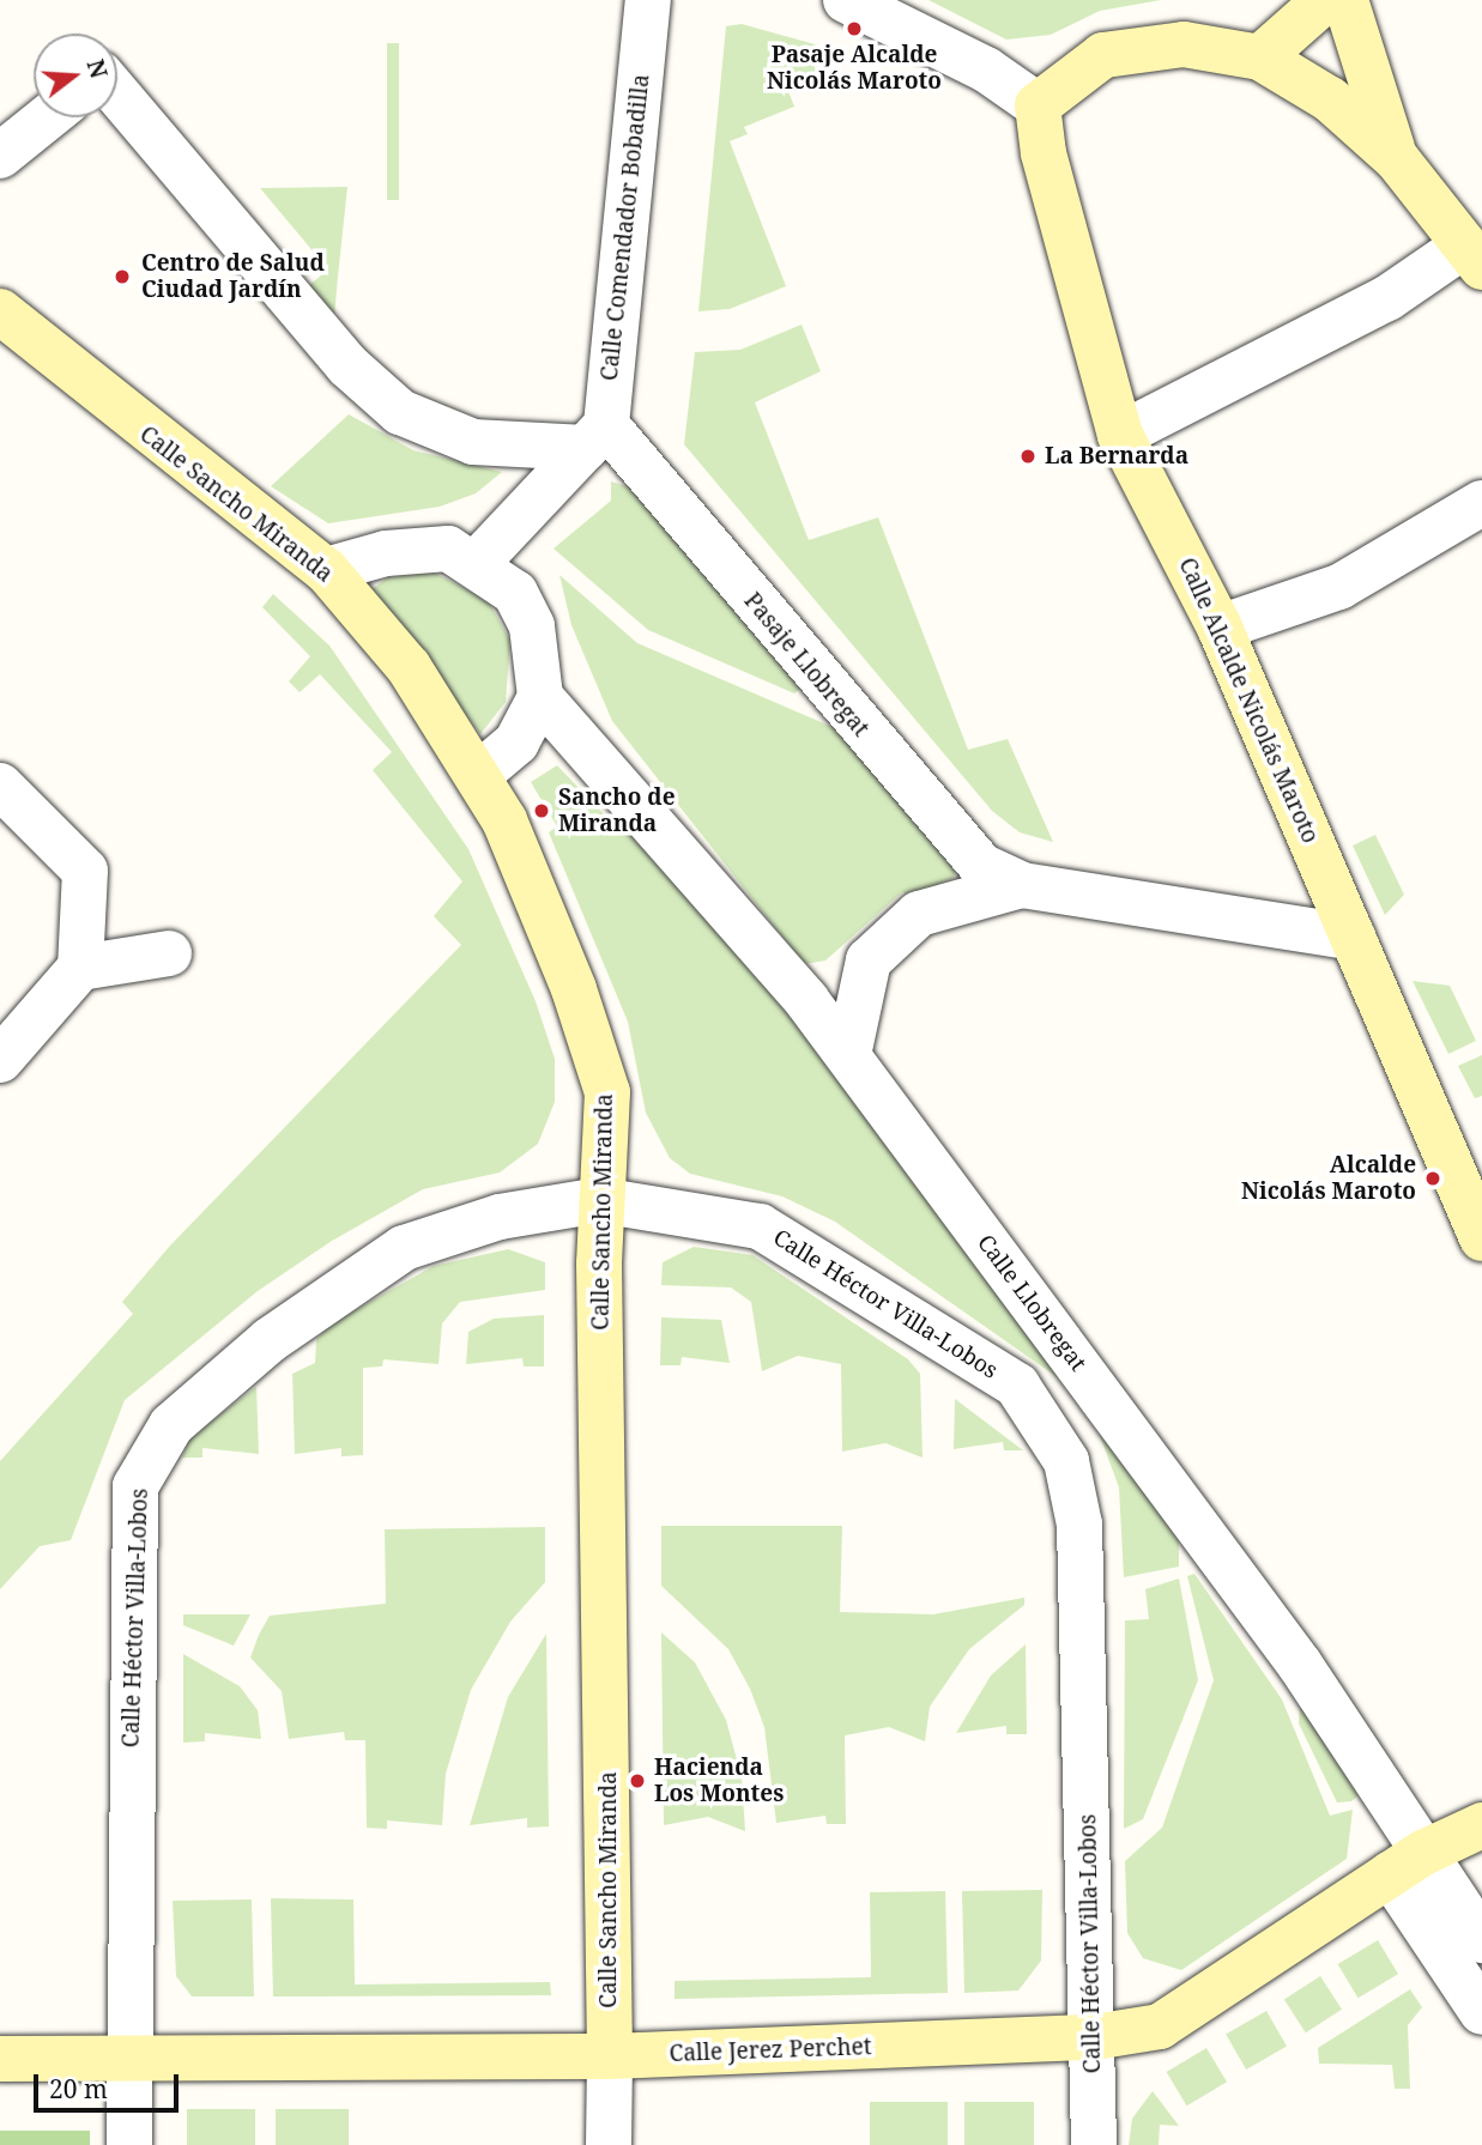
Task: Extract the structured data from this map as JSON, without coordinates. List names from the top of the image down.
{
  "streets": {
    "street": [
      "Calle Comendador Bobadilla",
      "Calle Sancho Miranda",
      "Pasaje Llobregat",
      "Calle Alcalde Nicolás Maroto",
      "Calle Llobregat",
      "Calle Héctor Villa-Lobos",
      "Calle Jerez Perchet"
    ]
  },
  "crossings": [
    ["Calle Comendador Bobadilla", "Pasaje Llobregat"],
    ["Calle Sancho Miranda", "Calle Héctor Villa-Lobos"],
    ["Calle Sancho Miranda", "Calle Jerez Perchet"],
    ["Pasaje Llobregat", "Calle Alcalde Nicolás Maroto"],
    ["Pasaje Llobregat", "Calle Llobregat"],
    ["Calle Llobregat", "Calle Jerez Perchet"],
    ["Calle Héctor Villa-Lobos", "Calle Jerez Perchet"]
  ],
  "places": [
    "Pasaje Alcalde Nicolás Maroto",
    "Centro de Salud Ciudad Jardín",
    "La Bernarda",
    "Sancho de Miranda",
    "Alcalde Nicolás Maroto",
    "Hacienda Los Montes"
  ],
  "scale_bar": "20 m",
  "north": "right"
}
